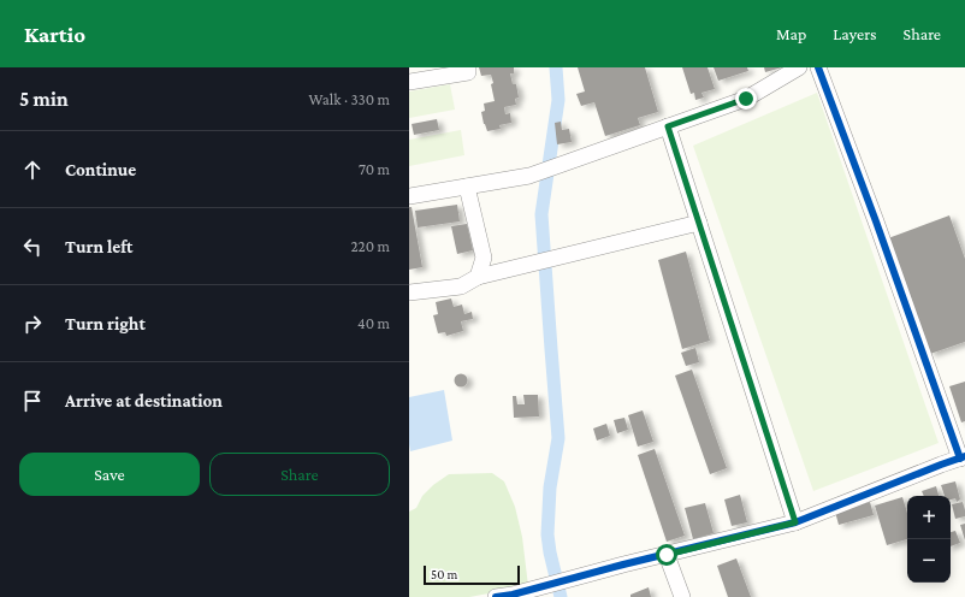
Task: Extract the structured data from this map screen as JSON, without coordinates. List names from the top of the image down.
{
  "scale_bar": "50 m",
  "page": {
    "header": "Kartio",
    "nav": ["Map", "Layers", "Share"],
    "heading": ["5 min", "Walk · 330 m"],
    "list": [
      ["Continue", "70 m"],
      ["Turn left", "220 m"],
      ["Turn right", "40 m"],
      "Arrive at destination"
    ],
    "buttons": ["Save", "Share"],
    "map_buttons": ["+", "−"],
    "scale": "50 m"
  }
}
